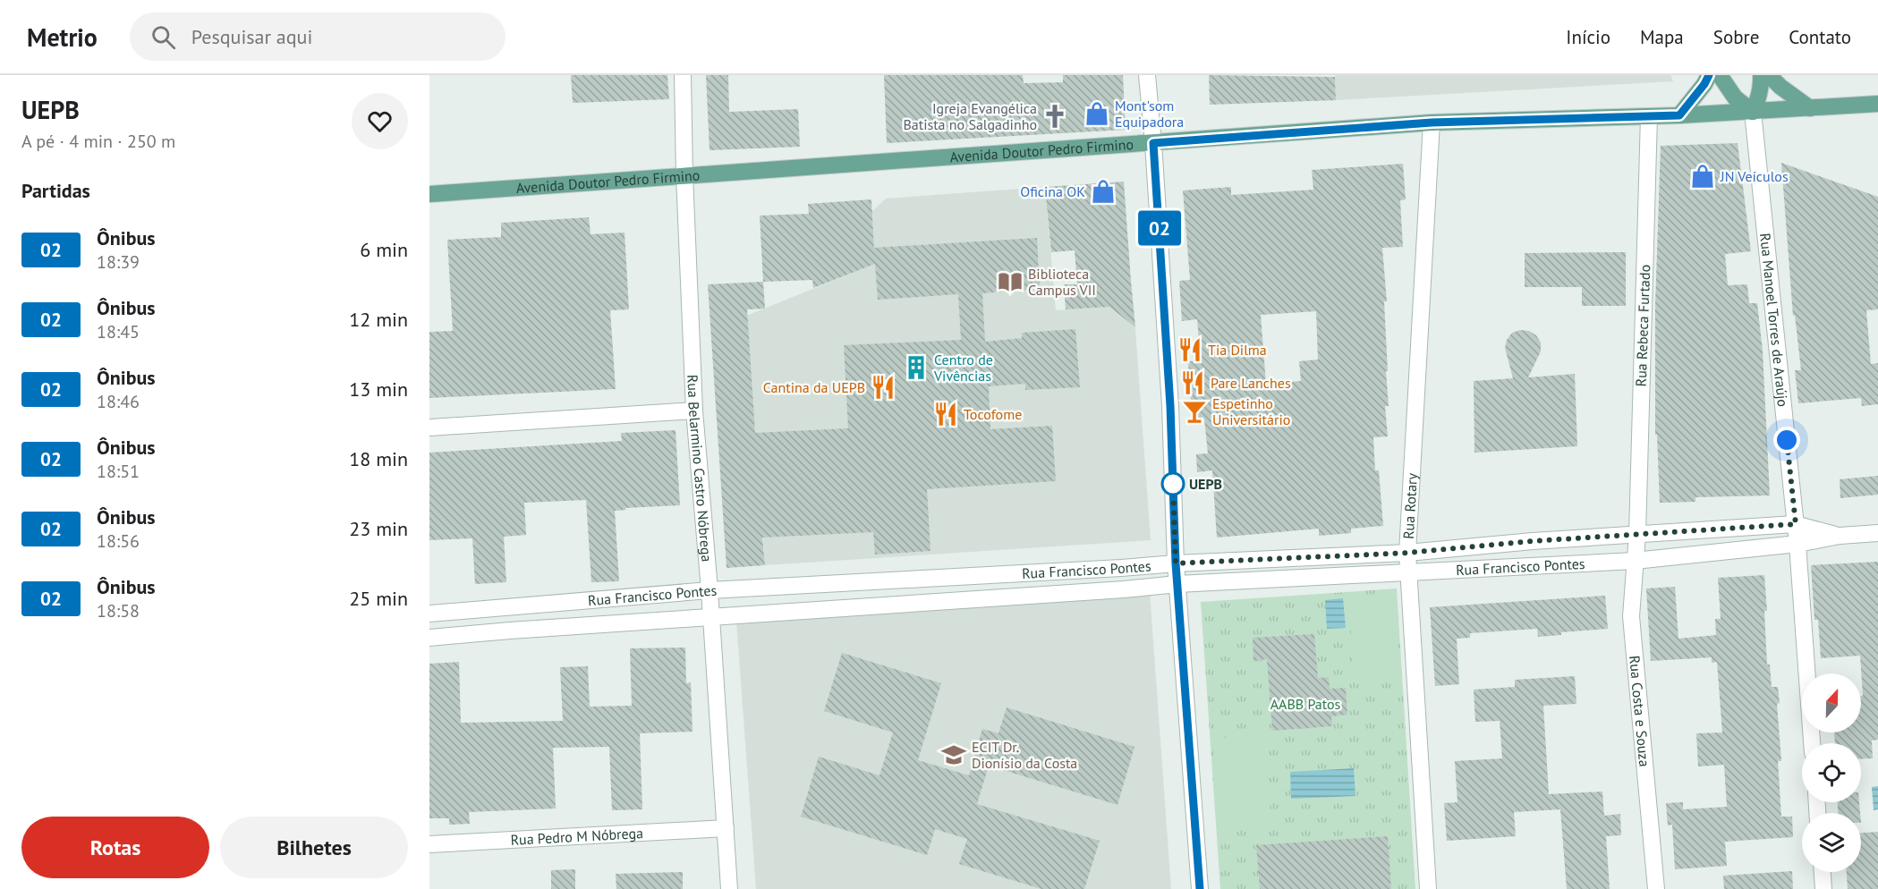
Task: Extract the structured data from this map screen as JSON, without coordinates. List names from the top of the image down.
{
  "streets": {
    "main road": ["Avenida Doutor Pedro Firmino"],
    "street": [
      "Rua Manoel Torres de Araújo",
      "Rua Rebeca Furtado",
      "Rua Belarmino Castro Nóbrega",
      "Rua Rotary",
      "Rua Francisco Pontes",
      "Rua Costa e Souza",
      "Rua Pedro M Nóbrega"
    ]
  },
  "crossings": [
    ["Avenida Doutor Pedro Firmino", "Rua Manoel Torres de Araújo"],
    ["Avenida Doutor Pedro Firmino", "Rua Rebeca Furtado"],
    ["Avenida Doutor Pedro Firmino", "Rua Belarmino Castro Nóbrega"],
    ["Avenida Doutor Pedro Firmino", "Rua Rotary"],
    ["Rua Manoel Torres de Araújo", "Rua Francisco Pontes"],
    ["Rua Rebeca Furtado", "Rua Francisco Pontes"],
    ["Rua Rebeca Furtado", "Rua Costa e Souza"],
    ["Rua Belarmino Castro Nóbrega", "Rua Francisco Pontes"],
    ["Rua Belarmino Castro Nóbrega", "Rua Pedro M Nóbrega"],
    ["Rua Rotary", "Rua Francisco Pontes"],
    ["Rua Francisco Pontes", "Rua Costa e Souza"]
  ],
  "parks": ["AABB Patos"],
  "places": {
    "shop": ["Mont'som Equipadora", "JN Veículos", "Oficina OK"],
    "church": ["Igreja Evangélica Batista no Salgadinho"],
    "library": ["Biblioteca Campus VII"],
    "restaurant": [
      "Tia Dilma",
      "Pare Lanches",
      "Cantina da UEPB",
      "Tocofome"
    ],
    "building": ["Centro de Vivências"],
    "bar": ["Espetinho Universitário"],
    "other": ["UEPB"],
    "school or university": ["ECIT Dr. Dionísio da Costa"]
  },
  "lines": ["bus line 02"],
  "north": "top",
  "page": {
    "header": "Metrio",
    "search": "Pesquisar aqui",
    "nav": [
      "Início",
      "Mapa",
      "Sobre",
      "Contato"
    ],
    "heading": [
      ["UEPB", "A pé · 4 min · 250 m"],
      "Partidas"
    ],
    "on_map": "02",
    "list": [
      {
        "mark": "02",
        "name": "Ônibus",
        "note": "18:39",
        "value": "6 min"
      },
      {
        "mark": "02",
        "name": "Ônibus",
        "note": "18:45",
        "value": "12 min"
      },
      {
        "mark": "02",
        "name": "Ônibus",
        "note": "18:46",
        "value": "13 min"
      },
      {
        "mark": "02",
        "name": "Ônibus",
        "note": "18:51",
        "value": "18 min"
      },
      {
        "mark": "02",
        "name": "Ônibus",
        "note": "18:56",
        "value": "23 min"
      },
      {
        "mark": "02",
        "name": "Ônibus",
        "note": "18:58",
        "value": "25 min"
      }
    ],
    "buttons": ["Rotas", "Bilhetes"]
  }
}
